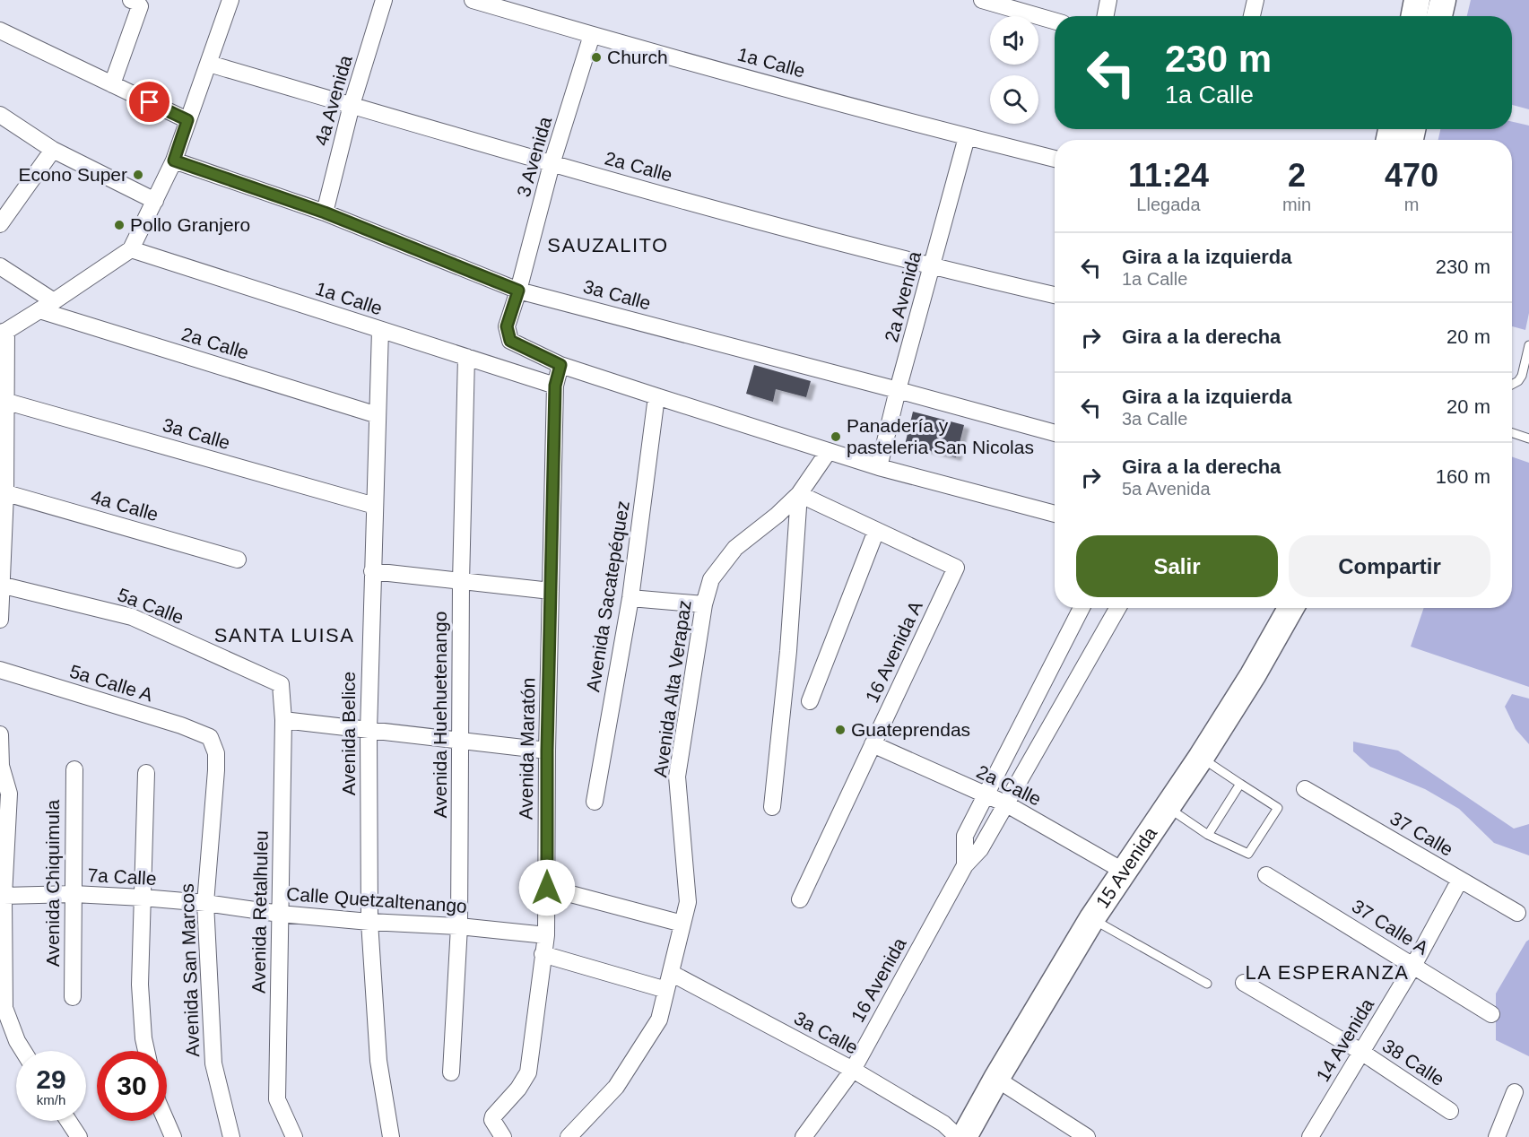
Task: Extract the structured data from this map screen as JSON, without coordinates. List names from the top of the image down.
{
  "streets": {
    "main road": ["15 Avenida"],
    "street": [
      "1a Calle",
      "4a Avenida",
      "3 Avenida",
      "2a Calle",
      "3a Calle",
      "2a Avenida",
      "4a Calle",
      "Avenida Sacatepéquez",
      "5a Calle",
      "16 Avenida A",
      "5a Calle A",
      "Avenida Alta Verapaz",
      "Avenida Huehuetenango",
      "Avenida Belice",
      "Avenida Maratón",
      "37 Calle",
      "7a Calle",
      "Avenida Chiquimula",
      "Calle Quetzaltenango",
      "Avenida Retalhuleu",
      "37 Calle A",
      "Avenida San Marcos",
      "16 Avenida",
      "14 Avenida",
      "38 Calle"
    ]
  },
  "crossings": [
    ["1a Calle", "3 Avenida"],
    ["1a Calle", "2a Avenida"],
    ["1a Calle", "Avenida Huehuetenango"],
    ["1a Calle", "Avenida Belice"],
    ["1a Calle", "Avenida Maratón"],
    ["4a Avenida", "2a Calle"],
    ["4a Avenida", "3a Calle"],
    ["3 Avenida", "2a Calle"],
    ["3 Avenida", "3a Calle"],
    ["3 Avenida", "Avenida Maratón"],
    ["2a Calle", "2a Avenida"],
    ["2a Calle", "16 Avenida A"],
    ["2a Calle", "Avenida Belice"],
    ["2a Calle", "15 Avenida"],
    ["2a Calle", "16 Avenida"],
    ["3a Calle", "2a Avenida"],
    ["3a Calle", "Avenida Alta Verapaz"],
    ["3a Calle", "Avenida Belice"],
    ["3a Calle", "16 Avenida"],
    ["5a Calle", "Avenida Retalhuleu"],
    ["5a Calle A", "Avenida San Marcos"],
    ["Avenida Huehuetenango", "Calle Quetzaltenango"],
    ["Avenida Belice", "Calle Quetzaltenango"],
    ["Avenida Maratón", "Calle Quetzaltenango"],
    ["37 Calle", "14 Avenida"],
    ["7a Calle", "Avenida Chiquimula"],
    ["7a Calle", "Calle Quetzaltenango"],
    ["7a Calle", "Avenida San Marcos"],
    ["Calle Quetzaltenango", "Avenida Retalhuleu"],
    ["Calle Quetzaltenango", "Avenida San Marcos"],
    ["37 Calle A", "14 Avenida"],
    ["14 Avenida", "38 Calle"]
  ],
  "districts": ["SAUZALITO", "SANTA LUISA", "LA ESPERANZA"],
  "places": [
    "Church",
    "Econo Super",
    "Pollo Granjero",
    "Panadería y pasteleria San Nicolas",
    "Guateprendas"
  ],
  "page": {
    "turn": ["230 m", "1a Calle"],
    "eta": [
      "11:24",
      "Llegada",
      "2",
      "min",
      "470",
      "m"
    ],
    "list": [
      {
        "name": "Gira a la izquierda",
        "note": "1a Calle",
        "value": "230 m"
      },
      {
        "name": "Gira a la derecha",
        "value": "20 m"
      },
      {
        "name": "Gira a la izquierda",
        "note": "3a Calle",
        "value": "20 m"
      },
      {
        "name": "Gira a la derecha",
        "note": "5a Avenida",
        "value": "160 m"
      }
    ],
    "buttons": ["Salir", "Compartir"],
    "speed": "29 km/h",
    "limit": "30"
  }
}
